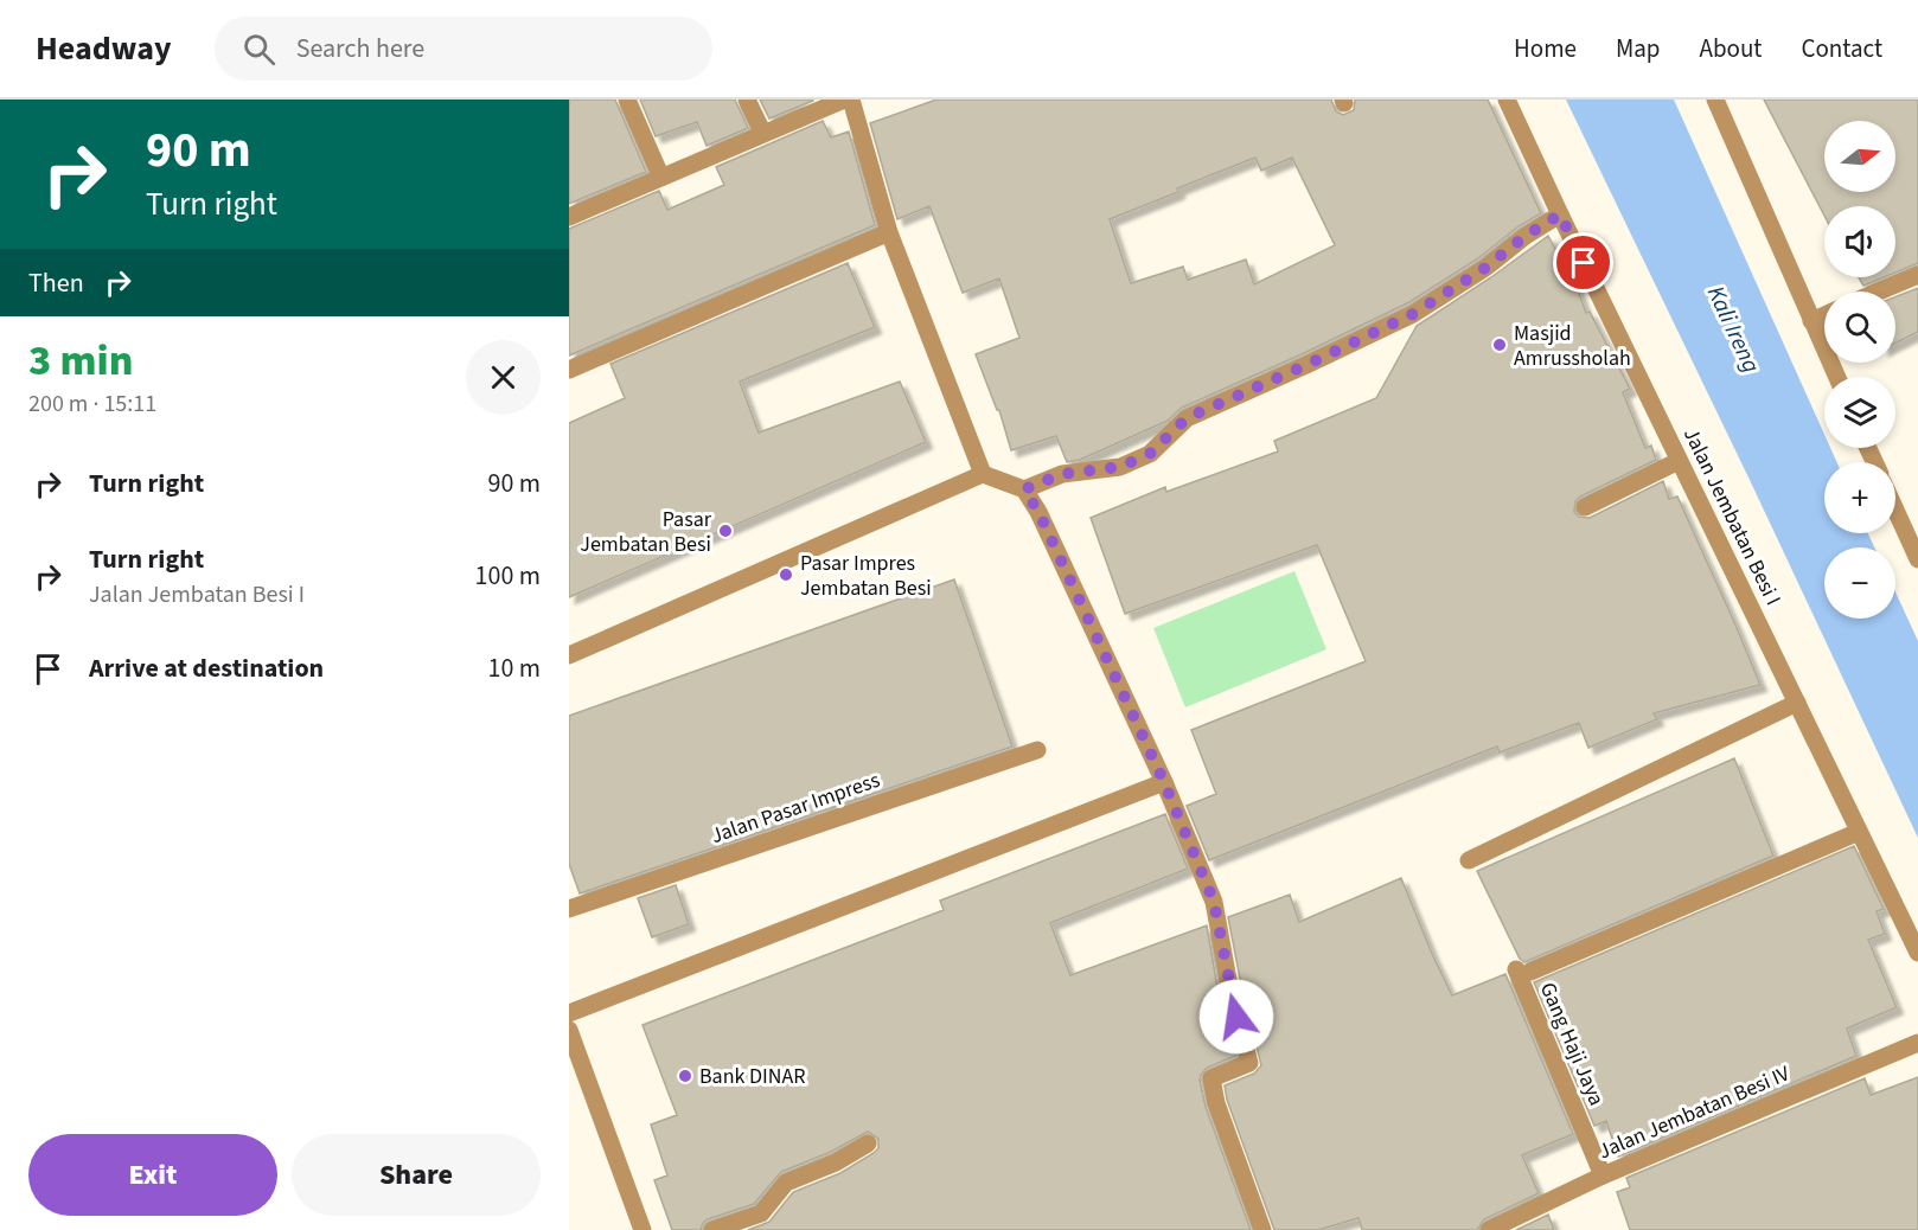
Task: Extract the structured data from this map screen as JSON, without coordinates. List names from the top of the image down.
{
  "streets": {
    "street": [
      "Jalan Jembatan Besi I",
      "Jalan Pasar Impress",
      "Gang Haji Jaya",
      "Jalan Jembatan Besi IV"
    ]
  },
  "crossings": [
    ["Jalan Jembatan Besi I", "Gang Haji Jaya"],
    ["Gang Haji Jaya", "Jalan Jembatan Besi IV"]
  ],
  "water": ["Kali Ireng"],
  "places": [
    "Masjid Amrussholah",
    "Pasar Jembatan Besi",
    "Pasar Impres Jembatan Besi",
    "Bank DINAR"
  ],
  "north": "right",
  "page": {
    "header": "Headway",
    "search": "Search here",
    "nav": [
      "Home",
      "Map",
      "About",
      "Contact"
    ],
    "turn": ["90 m", "Turn right"],
    "map_buttons": ["+", "−"],
    "then": "Then",
    "heading": ["3 min", "200 m · 15:11"],
    "list": [
      {
        "name": "Turn right",
        "value": "90 m"
      },
      {
        "name": "Turn right",
        "note": "Jalan Jembatan Besi I",
        "value": "100 m"
      },
      {
        "name": "Arrive at destination",
        "value": "10 m"
      }
    ],
    "buttons": ["Exit", "Share"]
  }
}
